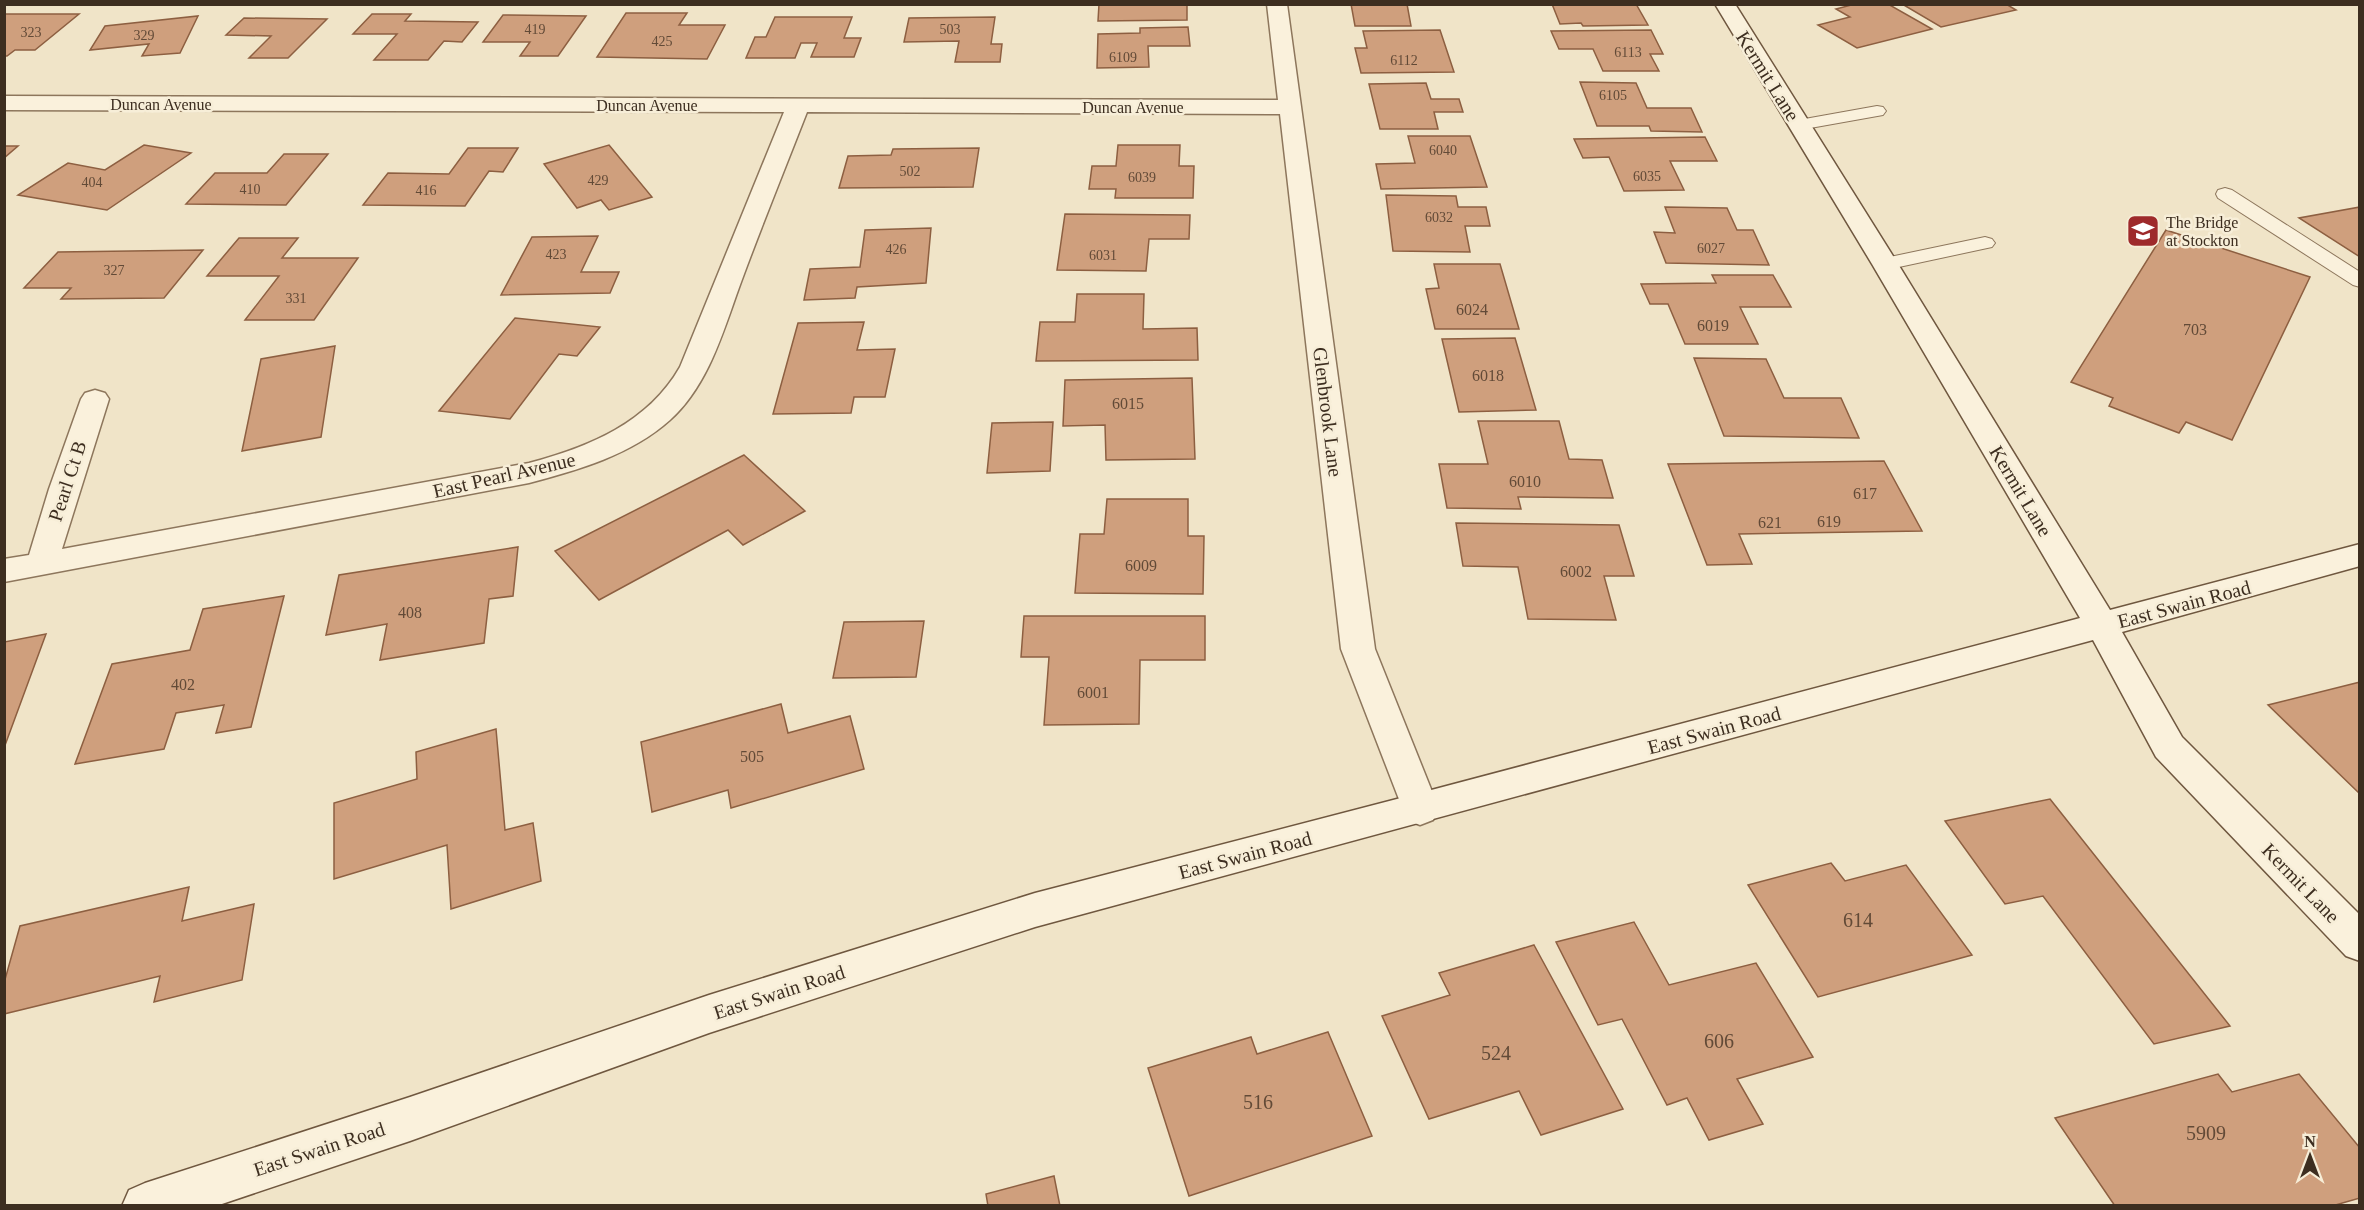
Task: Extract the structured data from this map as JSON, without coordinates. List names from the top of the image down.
{
  "streets": {
    "street": [
      "Kermit Lane",
      "Duncan Avenue",
      "Glenbrook Lane",
      "East Pearl Avenue",
      "Pearl Ct B",
      "East Swain Road"
    ]
  },
  "crossings": [
    ["Kermit Lane", "East Swain Road"],
    ["Duncan Avenue", "Glenbrook Lane"],
    ["Duncan Avenue", "East Pearl Avenue"],
    ["Glenbrook Lane", "East Swain Road"],
    ["East Pearl Avenue", "Pearl Ct B"]
  ],
  "places": {
    "school or university": ["The Bridge at Stockton"]
  },
  "house_numbers": [
    "419",
    "503",
    "323",
    "329",
    "425",
    "6113",
    "6109",
    "6112",
    "6105",
    "6040",
    "502",
    "6035",
    "6039",
    "429",
    "404",
    "410",
    "416",
    "6032",
    "6027",
    "426",
    "423",
    "6031",
    "327",
    "331",
    "6024",
    "6019",
    "703",
    "6018",
    "6015",
    "6010",
    "617",
    "619",
    "621",
    "6009",
    "6002",
    "408",
    "402",
    "6001",
    "505",
    "614",
    "606",
    "524",
    "516",
    "5909"
  ],
  "north": "top"
}
